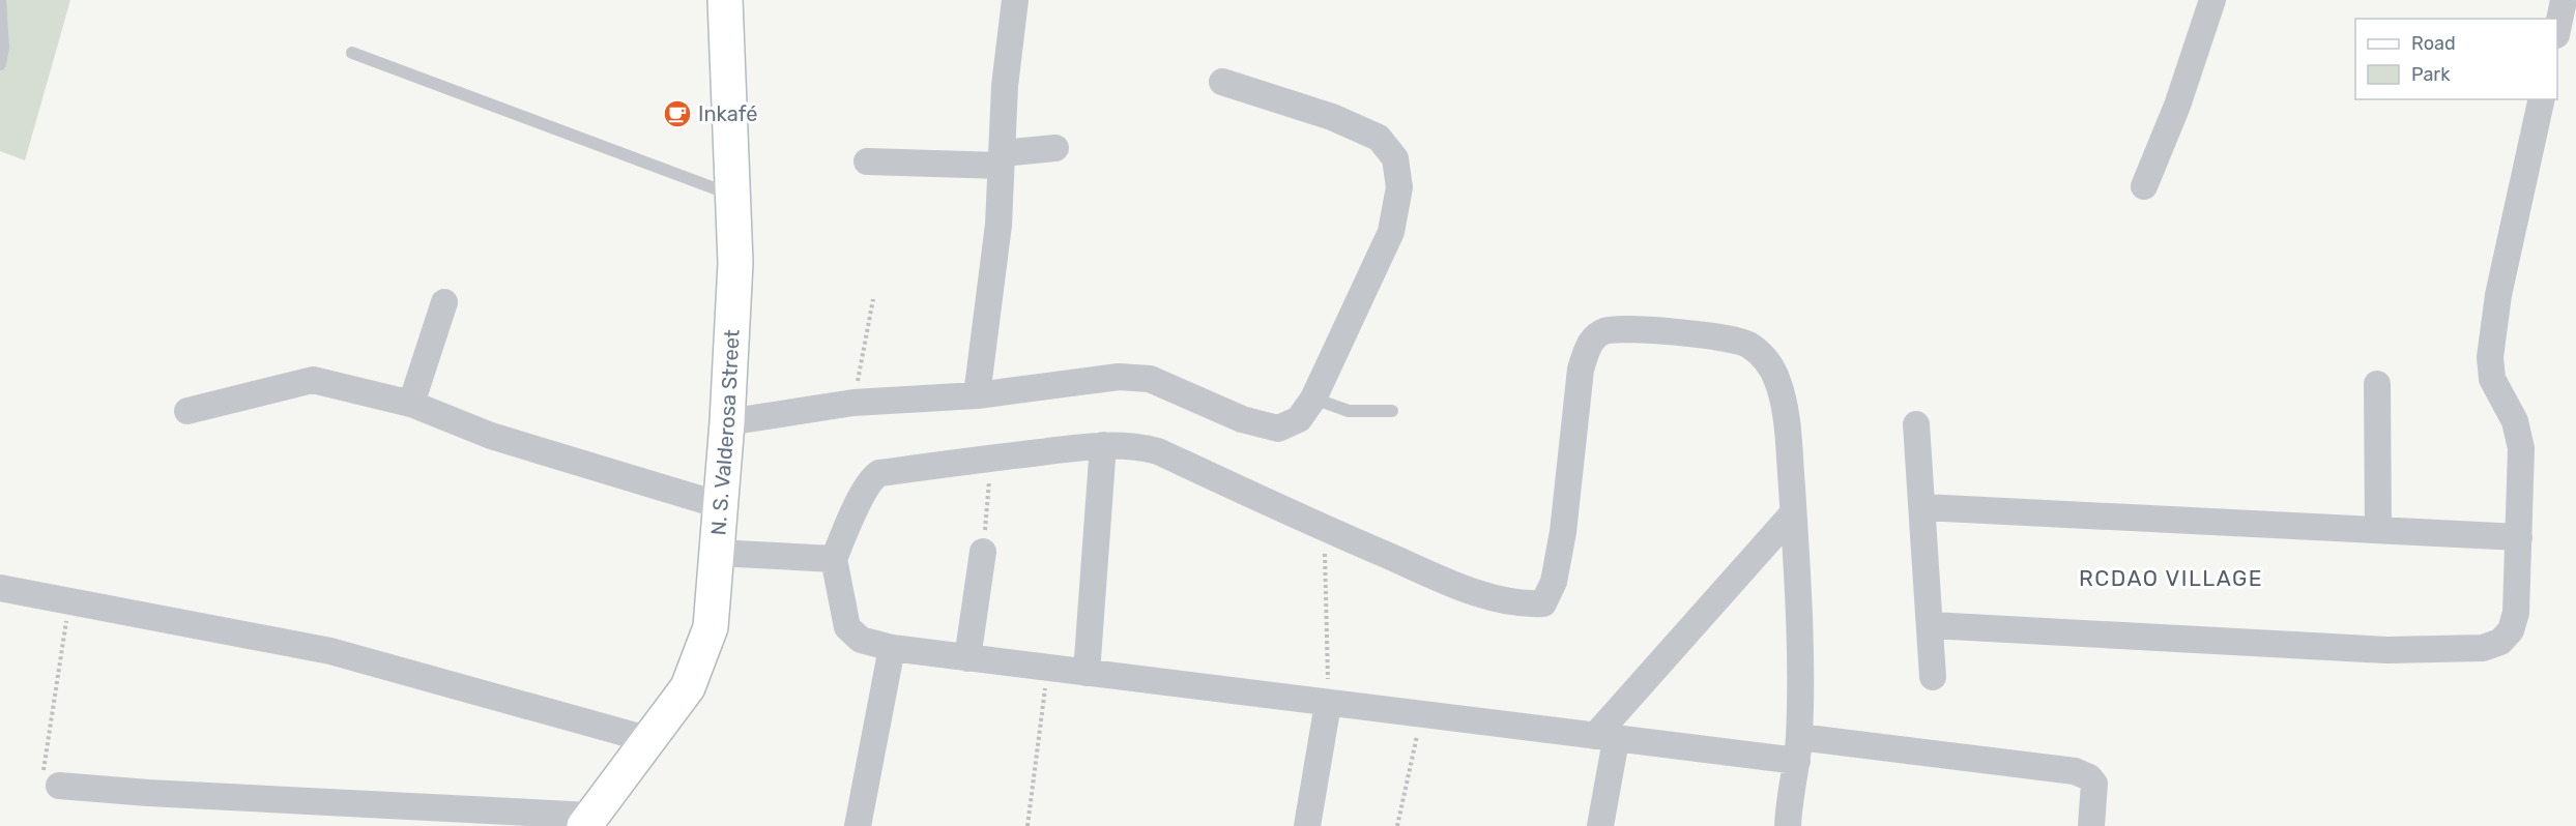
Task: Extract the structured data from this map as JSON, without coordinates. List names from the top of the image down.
{
  "streets": {
    "main road": ["N. S. Valderosa Street"]
  },
  "districts": ["RCDAO VILLAGE"],
  "places": {
    "cafe": ["Inkafé"]
  },
  "legend": ["Road", "Park"]
}
